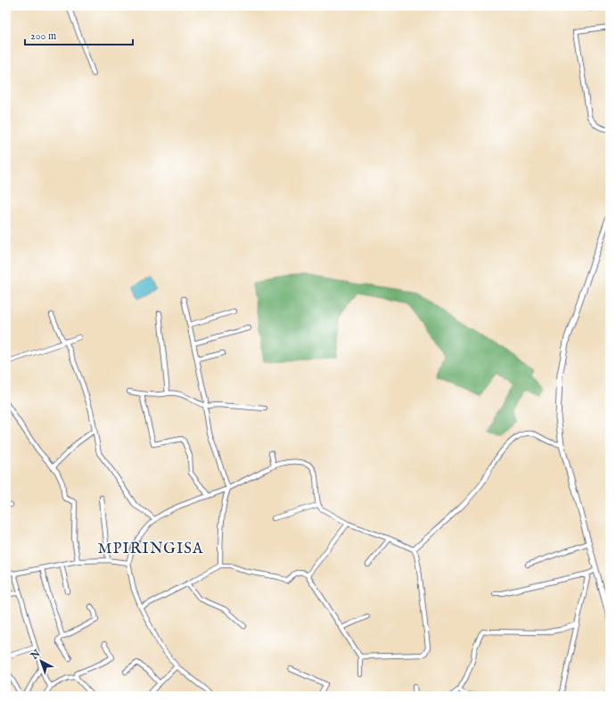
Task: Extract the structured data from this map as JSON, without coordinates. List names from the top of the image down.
{
  "districts": ["MPIRINGISA"],
  "scale_bar": "200 m",
  "north": "top left"
}
